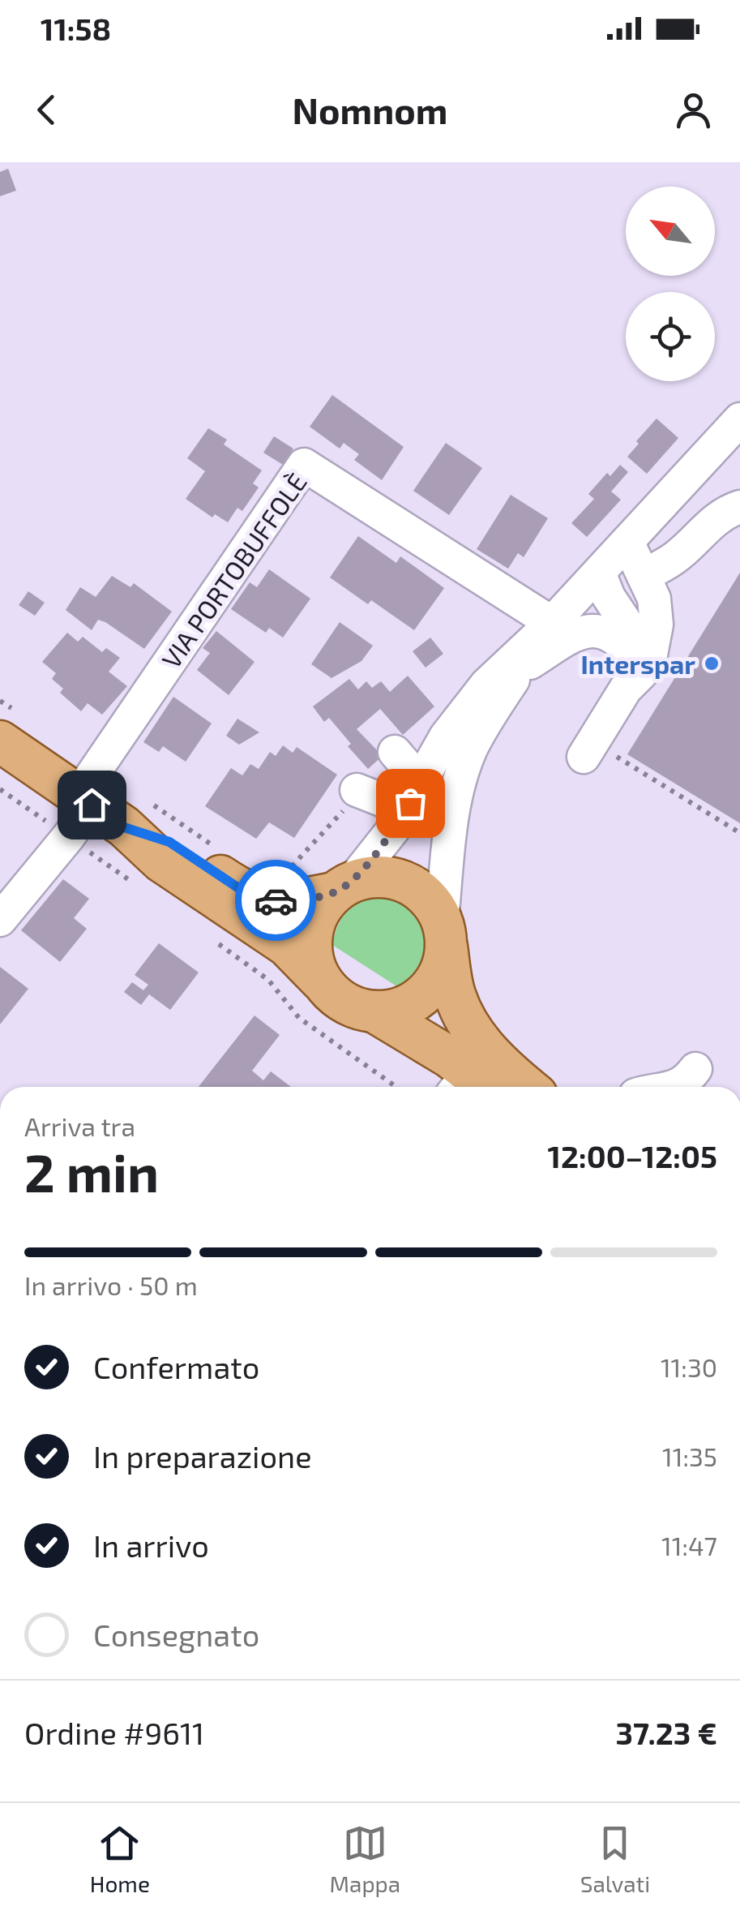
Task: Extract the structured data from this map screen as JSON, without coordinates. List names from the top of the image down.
{
  "streets": {
    "street": ["VIA PORTOBUFFOLÈ"]
  },
  "places": ["Interspar"],
  "north": "top left",
  "page": {
    "status": "11:58",
    "header": "Nomnom",
    "heading": ["2 min", "Arriva tra", "12:00–12:05"],
    "panel": ["Ordine #9611", "37.23 €"],
    "bar": "In arrivo · 50 m",
    "list": [
      ["Confermato", "11:30"],
      ["In preparazione", "11:35"],
      ["In arrivo", "11:47"],
      "Consegnato"
    ],
    "tabs": ["Home", "Mappa", "Salvati"]
  }
}
